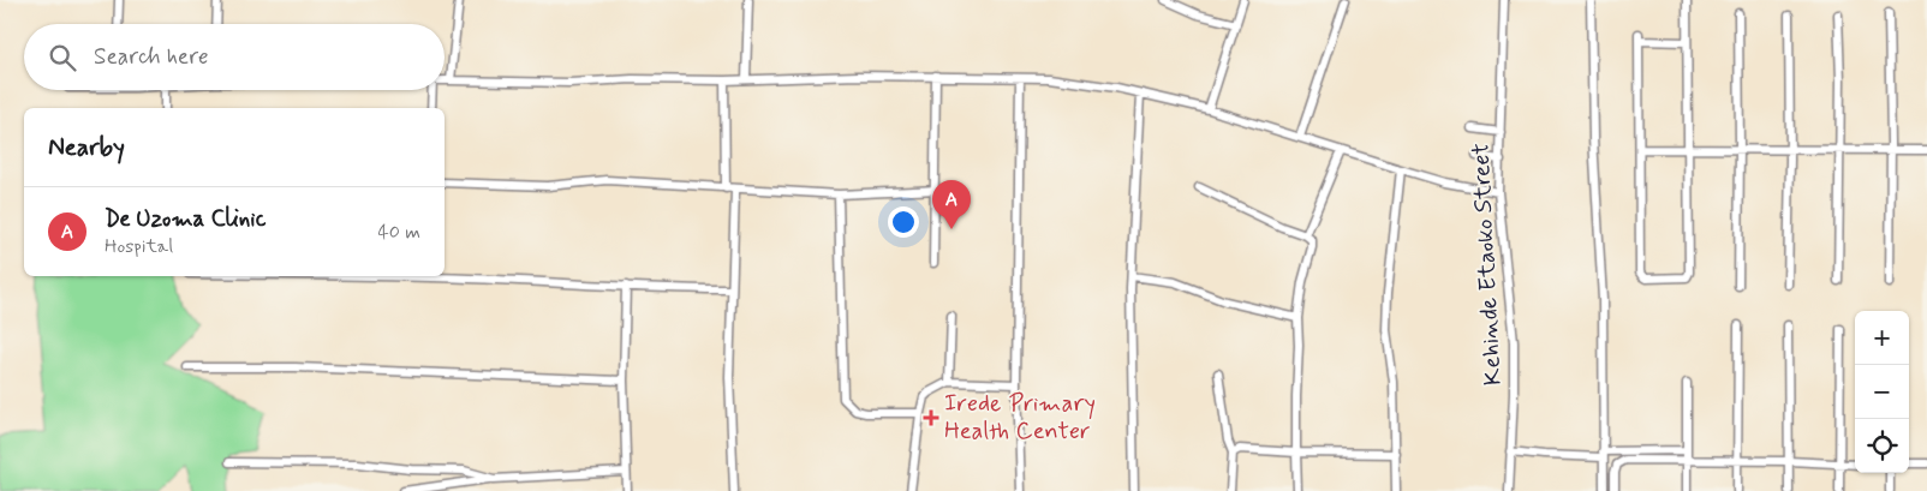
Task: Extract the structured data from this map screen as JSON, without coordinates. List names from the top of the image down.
{
  "streets": {
    "street": ["Kehinde Etaoko Street"]
  },
  "places": {
    "health": ["Irede Primary Health Center"]
  },
  "page": {
    "search": "Search here",
    "heading": "Nearby",
    "pins": "A",
    "list": [
      {
        "mark": "A",
        "name": "De Uzoma Clinic",
        "note": "Hospital",
        "value": "40 m"
      }
    ],
    "map_buttons": ["+", "−"]
  }
}
